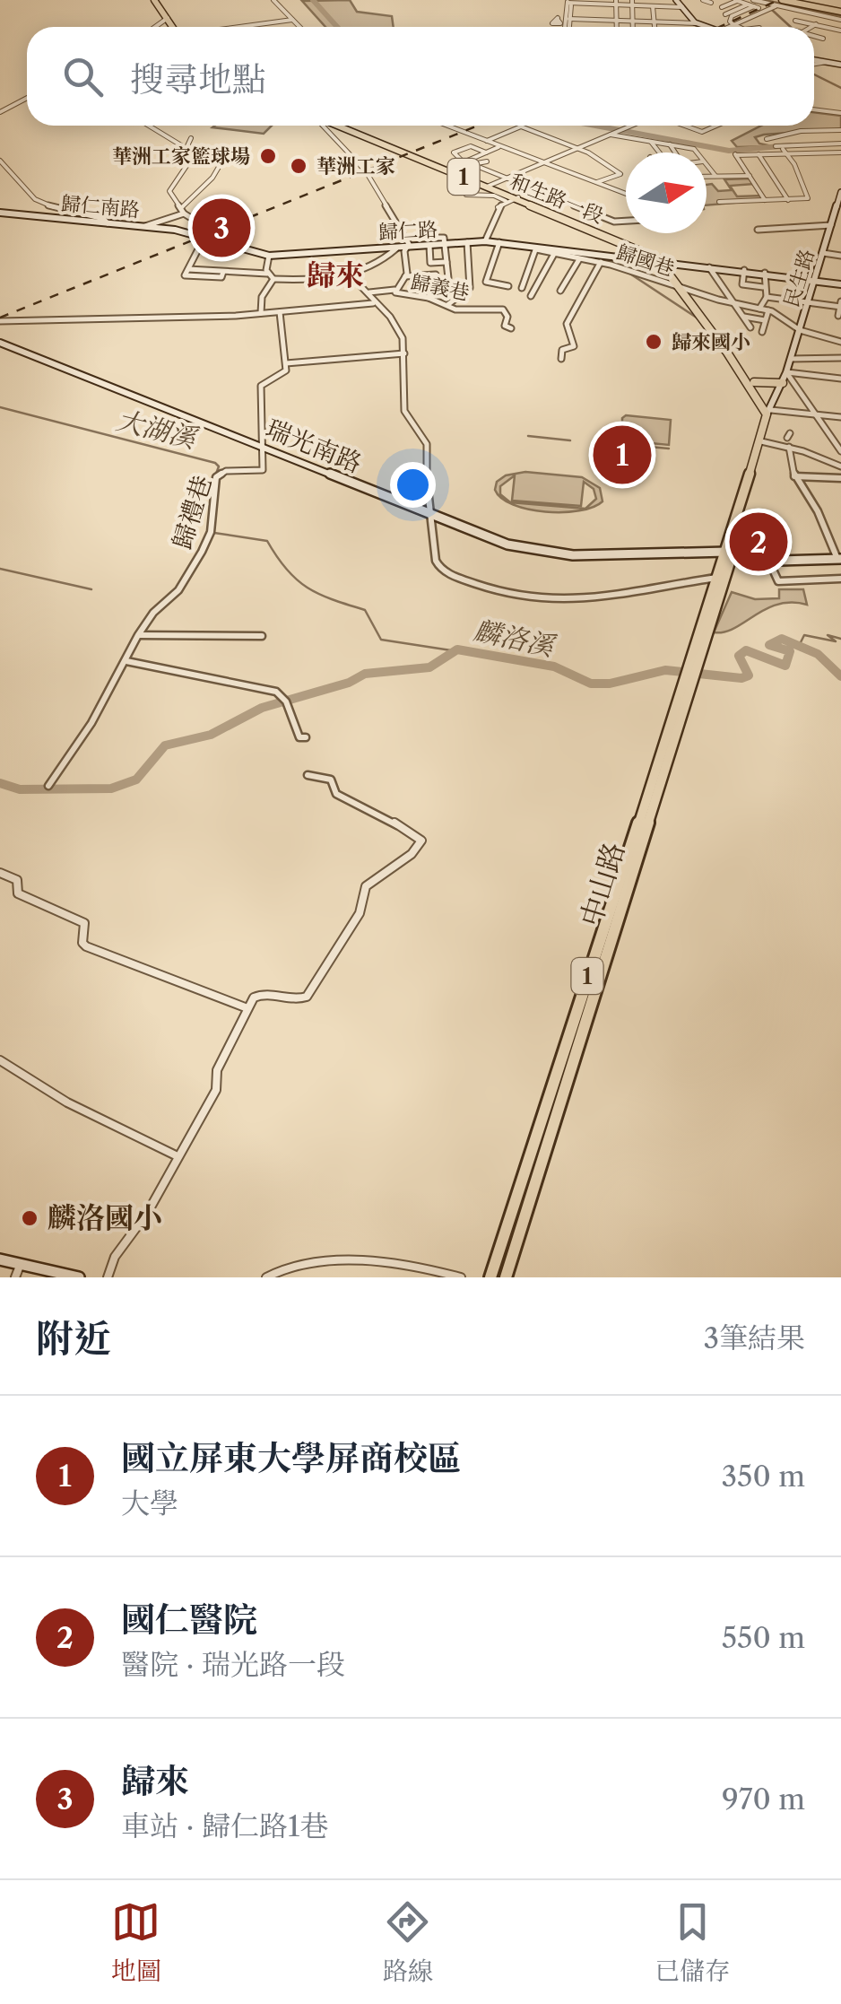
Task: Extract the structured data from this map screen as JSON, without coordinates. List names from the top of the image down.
{
  "streets": {
    "main road": ["1", "和生路一段", "中山路"],
    "street": [
      "歸仁南路",
      "歸仁路",
      "歸國巷",
      "民生路",
      "歸義巷",
      "瑞光南路",
      "歸禮巷"
    ]
  },
  "crossings": [
    ["1", "和生路一段"],
    ["1", "民生路"],
    ["1", "瑞光南路"],
    ["1", "中山路"],
    ["和生路一段", "歸仁路"],
    ["和生路一段", "歸國巷"],
    ["和生路一段", "民生路"],
    ["歸仁南路", "歸仁路"],
    ["歸仁路", "歸國巷"],
    ["歸仁路", "民生路"],
    ["歸仁路", "歸義巷"],
    ["瑞光南路", "歸禮巷"]
  ],
  "districts": ["歸來"],
  "water": ["大湖溪", "麟洛溪"],
  "places": [
    "華洲工家籃球場",
    "華洲工家",
    "歸來國小",
    "麟洛國小"
  ],
  "north": "right",
  "page": {
    "search": "搜尋地點",
    "pins": ["3", "1", "2"],
    "heading": ["附近", "3筆結果"],
    "list": [
      {
        "mark": "1",
        "name": "國立屏東大學屏商校區",
        "note": "大學",
        "value": "350 m"
      },
      {
        "mark": "2",
        "name": "國仁醫院",
        "note": "醫院 · 瑞光路一段",
        "value": "550 m"
      },
      {
        "mark": "3",
        "name": "歸來",
        "note": "車站 · 歸仁路1巷",
        "value": "970 m"
      }
    ],
    "nav": ["地圖", "路線", "已儲存"]
  }
}
